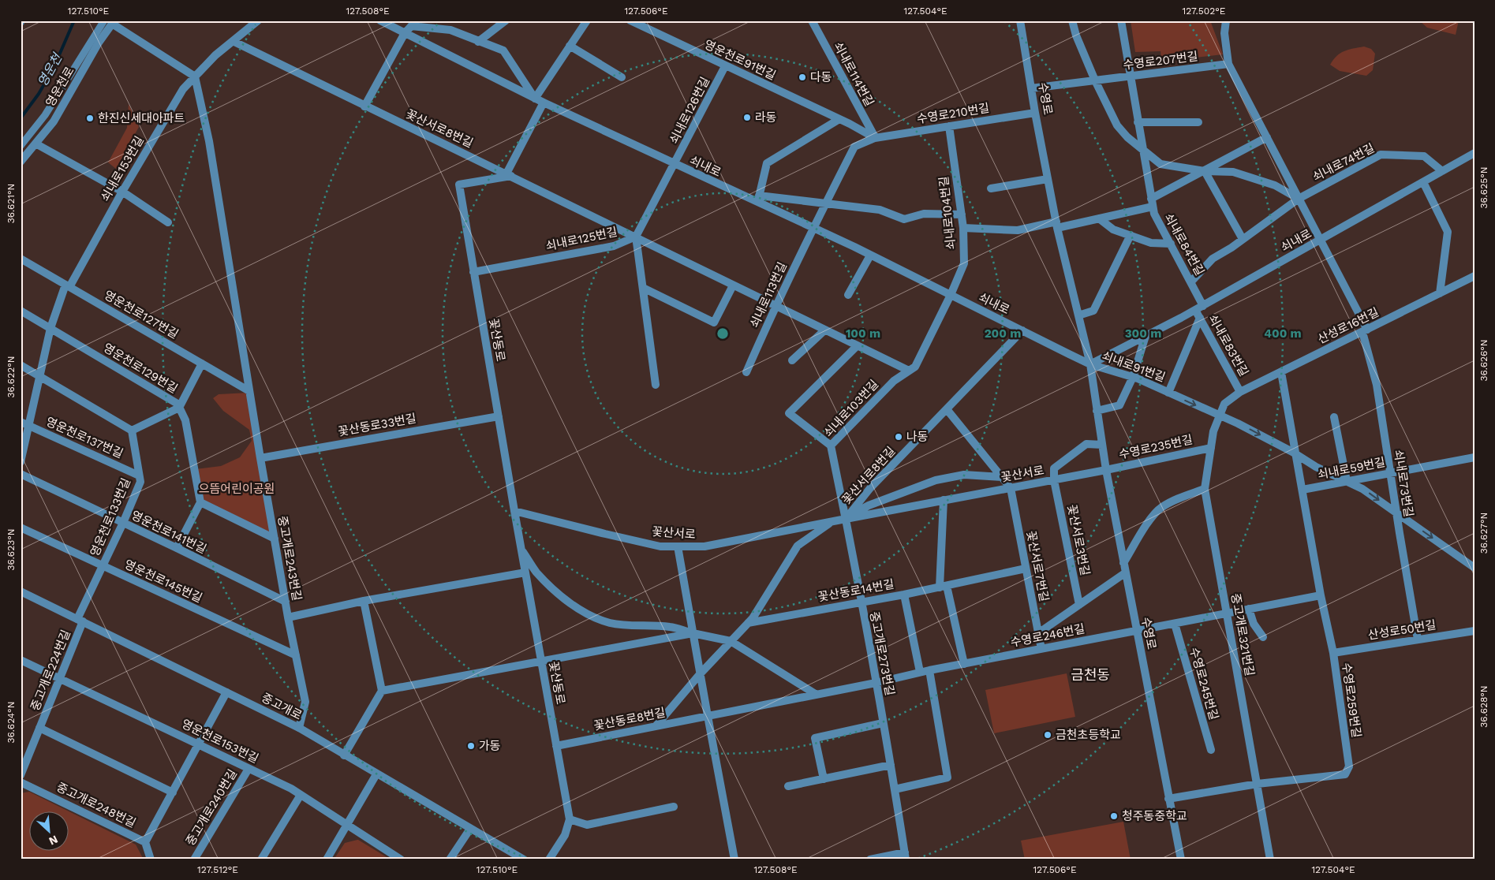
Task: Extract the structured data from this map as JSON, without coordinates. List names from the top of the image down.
{
  "streets": {
    "street": [
      "영운천로91번길",
      "수영로207번길",
      "쇠내로114번길",
      "영운천로",
      "수영로",
      "쇠내로126번길",
      "수영로210번길",
      "꽃산서로8번길",
      "쇠내로74번길",
      "쇠내로",
      "쇠내로153번길",
      "쇠내로104번길",
      "쇠내로125번길",
      "쇠내로84번길",
      "쇠내로113번길",
      "영운천로127번길",
      "산성로16번길",
      "꽃산동로",
      "쇠내로83번길",
      "쇠내로91번길",
      "영운천로129번길",
      "쇠내로103번길",
      "꽃산동로33번길",
      "영운천로137번길",
      "수영로235번길",
      "쇠내로59번길",
      "꽃산서로",
      "쇠내로73번길",
      "영운천로133번길",
      "영운천로141번길",
      "꽃산서로3번길",
      "중고개로243번길",
      "꽃산서로7번길",
      "영운천로145번길",
      "꽃산동로14번길",
      "산성로50번길",
      "중고개로321번길",
      "수영로246번길",
      "중고개로273번길",
      "중고개로224번길",
      "수영로245번길",
      "수영로259번길",
      "중고개로",
      "꽃산동로8번길",
      "영운천로153번길",
      "중고개로248번길",
      "중고개로240번길"
    ]
  },
  "crossings": [
    ["영운천로91번길", "쇠내로114번길"],
    ["영운천로91번길", "쇠내로126번길"],
    ["영운천로91번길", "수영로210번길"],
    ["수영로207번길", "수영로"],
    ["수영로207번길", "쇠내로84번길"],
    ["쇠내로114번길", "수영로210번길"],
    ["수영로", "수영로210번길"],
    ["수영로", "쇠내로"],
    ["수영로", "쇠내로91번길"],
    ["수영로", "수영로235번길"],
    ["수영로", "꽃산서로"],
    ["수영로", "수영로246번길"],
    ["수영로", "수영로259번길"],
    ["쇠내로126번길", "쇠내로"],
    ["쇠내로126번길", "쇠내로125번길"],
    ["수영로210번길", "쇠내로104번길"],
    ["수영로210번길", "쇠내로113번길"],
    ["꽃산서로8번길", "쇠내로153번길"],
    ["꽃산서로8번길", "쇠내로125번길"],
    ["꽃산서로8번길", "쇠내로113번길"],
    ["꽃산서로8번길", "꽃산동로"],
    ["꽃산서로8번길", "쇠내로103번길"],
    ["꽃산서로8번길", "꽃산서로"],
    ["꽃산서로8번길", "중고개로273번길"],
    ["쇠내로74번길", "쇠내로"],
    ["쇠내로74번길", "쇠내로84번길"],
    ["쇠내로", "쇠내로104번길"],
    ["쇠내로", "쇠내로125번길"],
    ["쇠내로", "쇠내로84번길"],
    ["쇠내로", "쇠내로113번길"],
    ["쇠내로", "쇠내로83번길"],
    ["쇠내로", "쇠내로91번길"],
    ["쇠내로", "쇠내로103번길"],
    ["쇠내로", "쇠내로73번길"],
    ["쇠내로153번길", "영운천로127번길"],
    ["쇠내로153번길", "영운천로129번길"],
    ["쇠내로153번길", "영운천로137번길"],
    ["쇠내로153번길", "중고개로243번길"],
    ["쇠내로104번길", "쇠내로103번길"],
    ["쇠내로125번길", "꽃산동로"],
    ["영운천로127번길", "중고개로243번길"],
    ["산성로16번길", "쇠내로83번길"],
    ["산성로16번길", "쇠내로91번길"],
    ["산성로16번길", "쇠내로73번길"],
    ["산성로16번길", "중고개로321번길"],
    ["산성로16번길", "수영로259번길"],
    ["꽃산동로", "꽃산동로33번길"],
    ["꽃산동로", "꽃산서로"],
    ["꽃산동로", "꽃산동로8번길"],
    ["쇠내로83번길", "쇠내로91번길"],
    ["쇠내로91번길", "중고개로321번길"],
    ["쇠내로103번길", "꽃산서로"],
    ["쇠내로103번길", "중고개로273번길"],
    ["꽃산동로33번길", "중고개로243번길"],
    ["영운천로137번길", "영운천로133번길"],
    ["수영로235번길", "꽃산서로"],
    ["수영로235번길", "중고개로321번길"],
    ["쇠내로59번길", "쇠내로73번길"],
    ["쇠내로59번길", "수영로259번길"],
    ["꽃산서로", "꽃산서로3번길"],
    ["꽃산서로", "꽃산서로7번길"],
    ["꽃산서로", "꽃산동로14번길"],
    ["꽃산서로", "중고개로273번길"],
    ["쇠내로73번길", "산성로50번길"],
    ["영운천로133번길", "영운천로141번길"],
    ["영운천로133번길", "영운천로145번길"],
    ["영운천로133번길", "중고개로224번길"],
    ["영운천로133번길", "중고개로"],
    ["영운천로141번길", "중고개로243번길"],
    ["중고개로243번길", "영운천로145번길"],
    ["중고개로243번길", "중고개로"],
    ["꽃산서로7번길", "꽃산동로14번길"],
    ["꽃산서로7번길", "수영로246번길"],
    ["꽃산동로14번길", "중고개로273번길"],
    ["산성로50번길", "수영로259번길"],
    ["중고개로321번길", "수영로259번길"],
    ["수영로246번길", "중고개로273번길"],
    ["수영로246번길", "꽃산동로8번길"],
    ["중고개로273번길", "꽃산동로8번길"],
    ["중고개로224번길", "중고개로"],
    ["중고개로224번길", "영운천로153번길"],
    ["영운천로153번길", "중고개로240번길"]
  ],
  "districts": ["금천동"],
  "water": ["영운천"],
  "parks": ["으뜸어린이공원"],
  "places": [
    "다동",
    "라동",
    "한진신세대아파트",
    "나동",
    "금천초등학교",
    "가동",
    "청주동중학교"
  ],
  "north": "bottom right",
  "coordinates": [
    "127.510°E",
    "127.508°E",
    "127.506°E",
    "127.504°E",
    "127.502°E",
    "36.625°N",
    "36.621°N",
    "36.626°N",
    "36.622°N",
    "36.627°N",
    "36.623°N",
    "36.628°N",
    "36.624°N",
    "127.512°E"
  ],
  "rings": [
    "100 m",
    "200 m",
    "300 m",
    "400 m"
  ]
}
